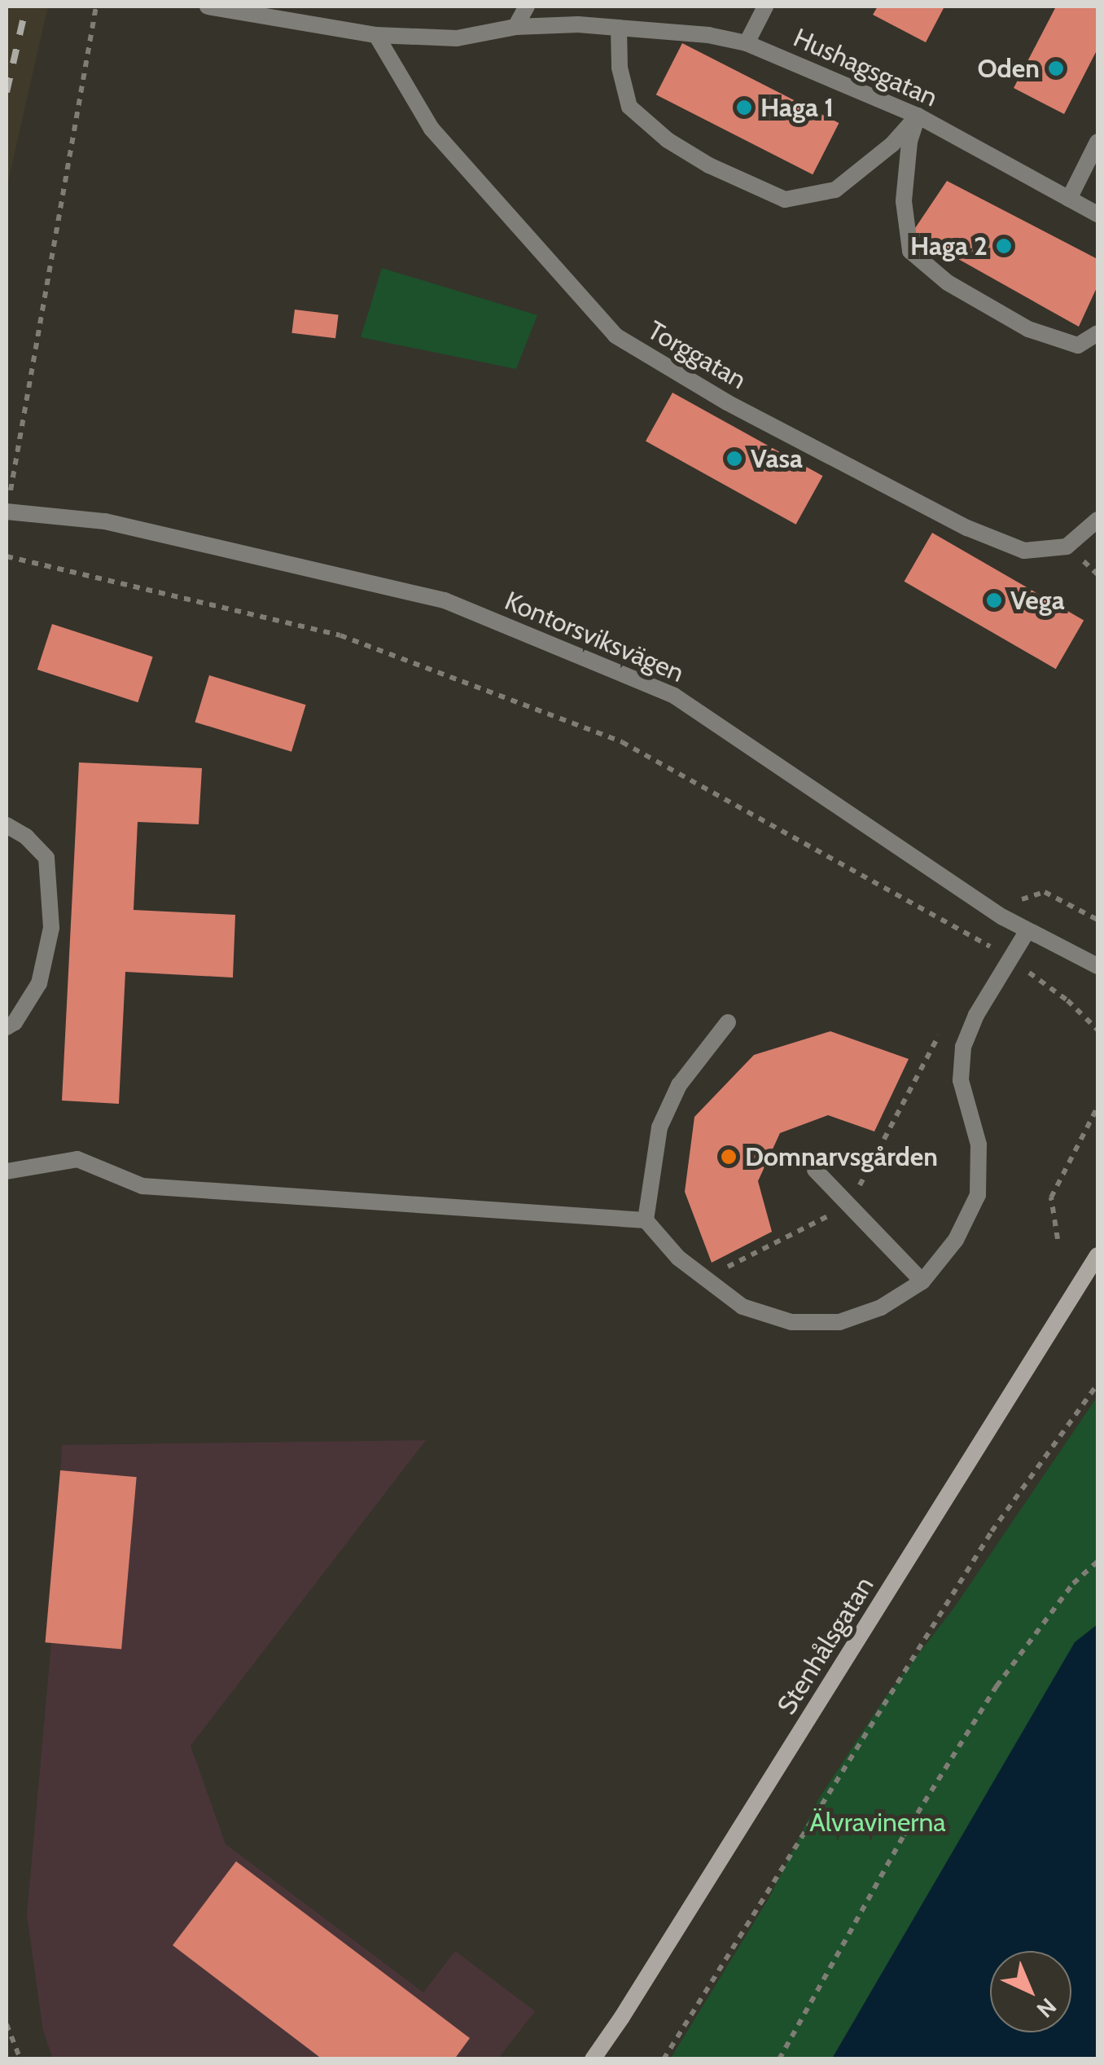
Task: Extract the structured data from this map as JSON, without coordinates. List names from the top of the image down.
{
  "streets": {
    "street": [
      "Hushagsgatan",
      "Torggatan",
      "Kontorsviksvägen",
      "Stenhålsgatan"
    ]
  },
  "crossings": [
    ["Hushagsgatan", "Torggatan"]
  ],
  "parks": ["Älvravinerna"],
  "places": [
    "Oden",
    "Haga 1",
    "Haga 2",
    "Vasa",
    "Vega",
    "Domnarvsgården"
  ],
  "north": "bottom right"
}
